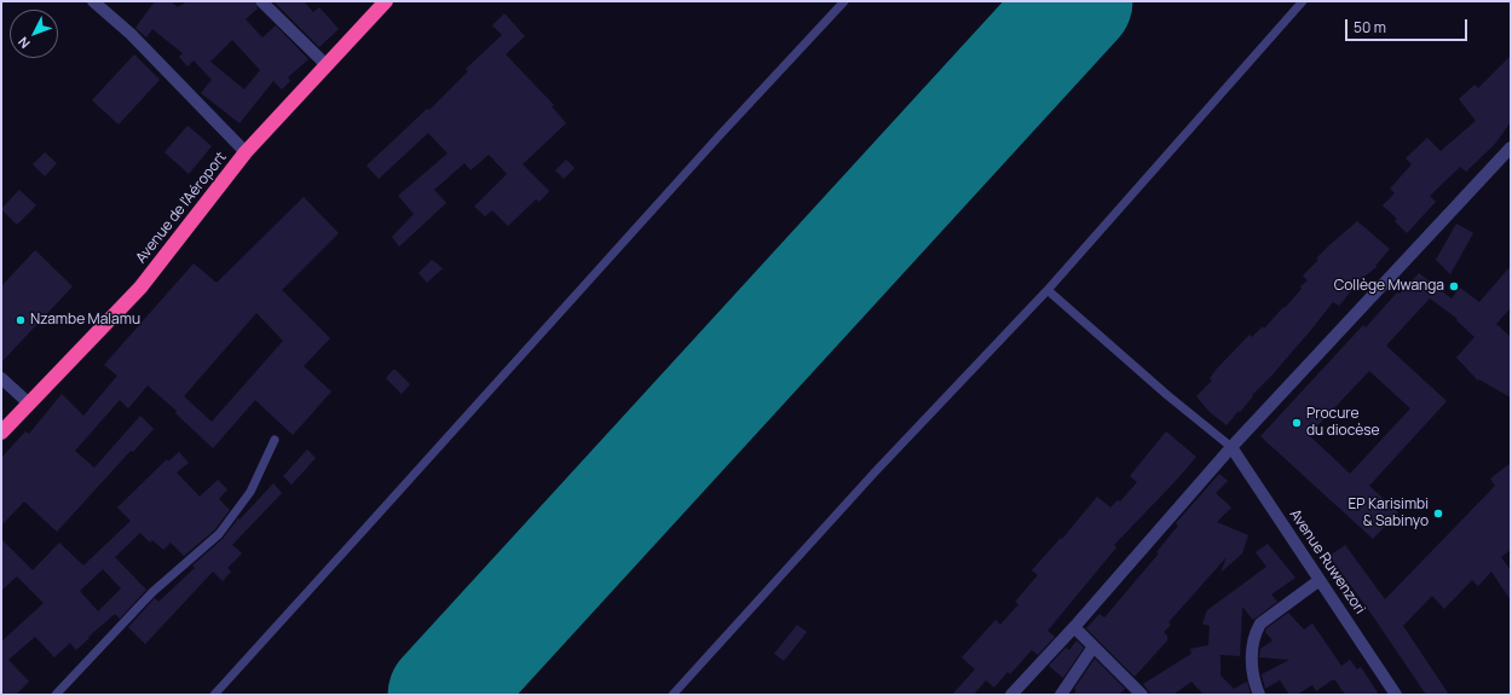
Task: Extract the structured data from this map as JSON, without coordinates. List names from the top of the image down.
{
  "streets": {
    "highway": ["Avenue de l'Aéroport"],
    "street": ["Avenue Ruwenzori"]
  },
  "places": [
    "Collège Mwanga",
    "Nzambe Malamu",
    "Procure du diocèse",
    "EP Karisimbi & Sabinyo"
  ],
  "scale_bar": "50 m",
  "north": "bottom left"
}
